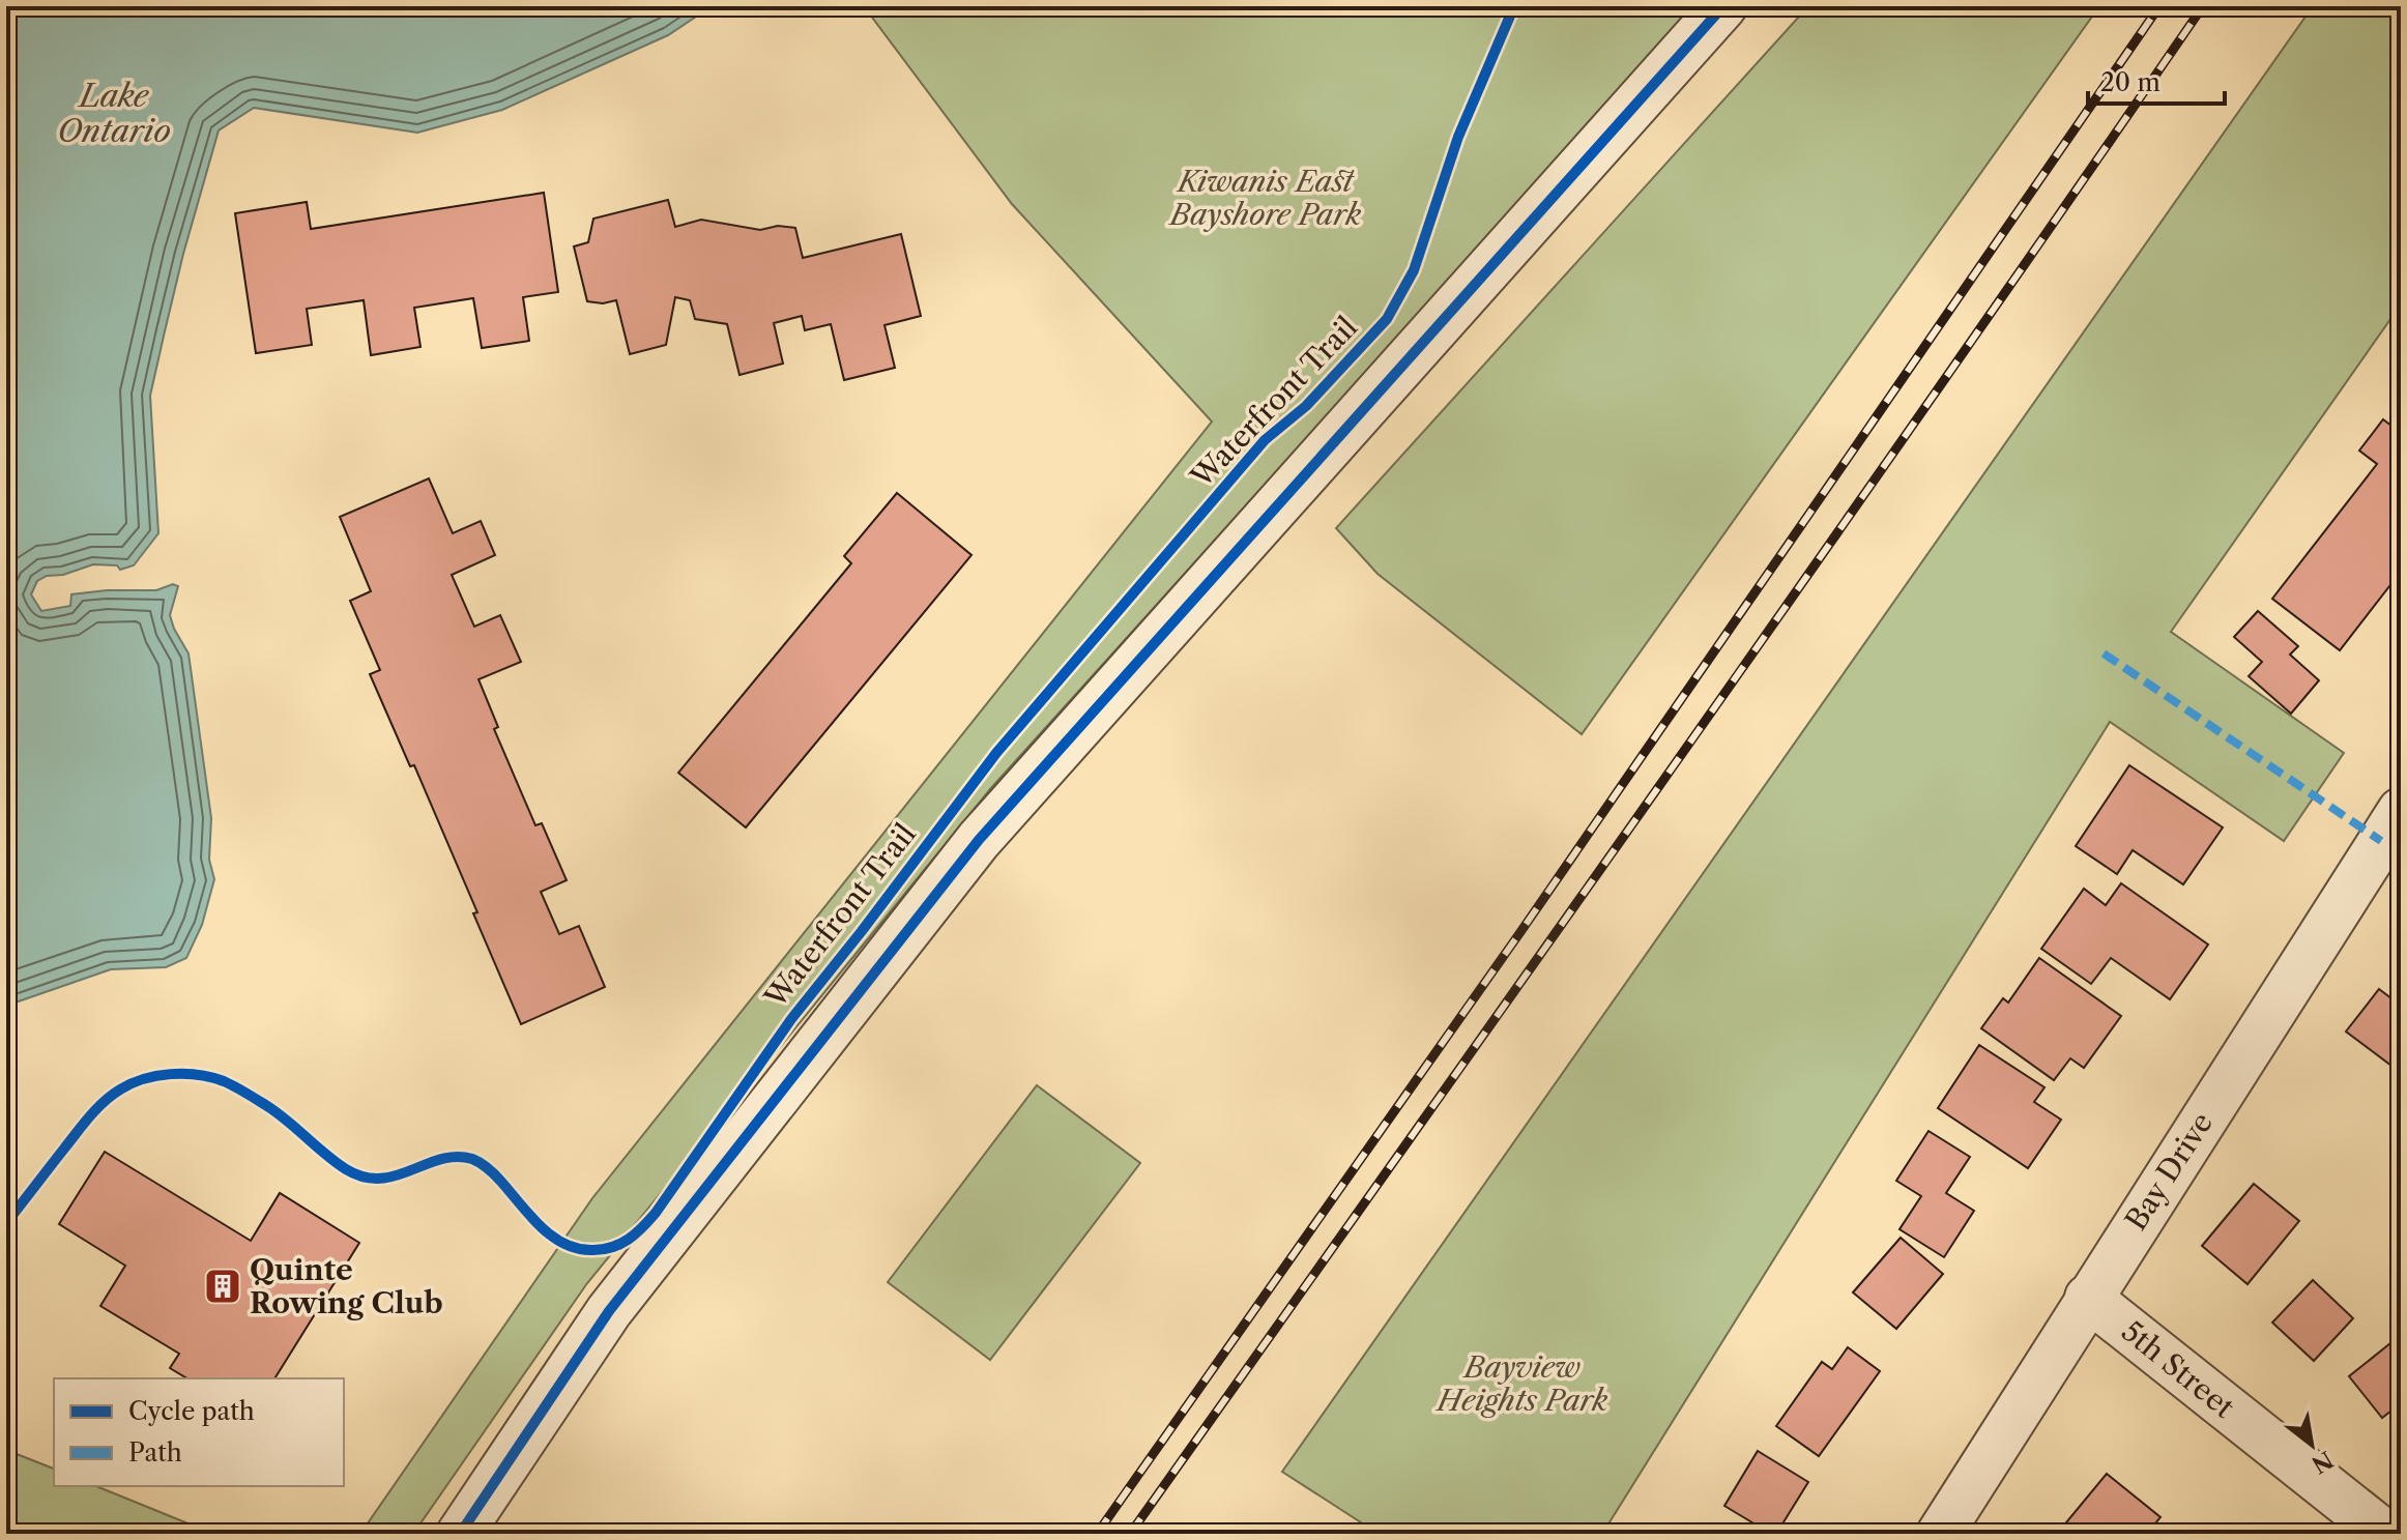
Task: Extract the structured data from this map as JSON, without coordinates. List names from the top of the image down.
{
  "streets": {
    "street": ["Bay Drive", "5th Street"],
    "cycle path": ["Waterfront Trail"]
  },
  "crossings": [
    ["Bay Drive", "5th Street"]
  ],
  "water": ["Lake Ontario"],
  "parks": ["Kiwanis East Bayshore Park", "Bayview Heights Park"],
  "places": {
    "building": ["Quinte Rowing Club"]
  },
  "legend": ["Cycle path", "Path"],
  "scale_bar": "20 m",
  "north": "bottom right"
}
